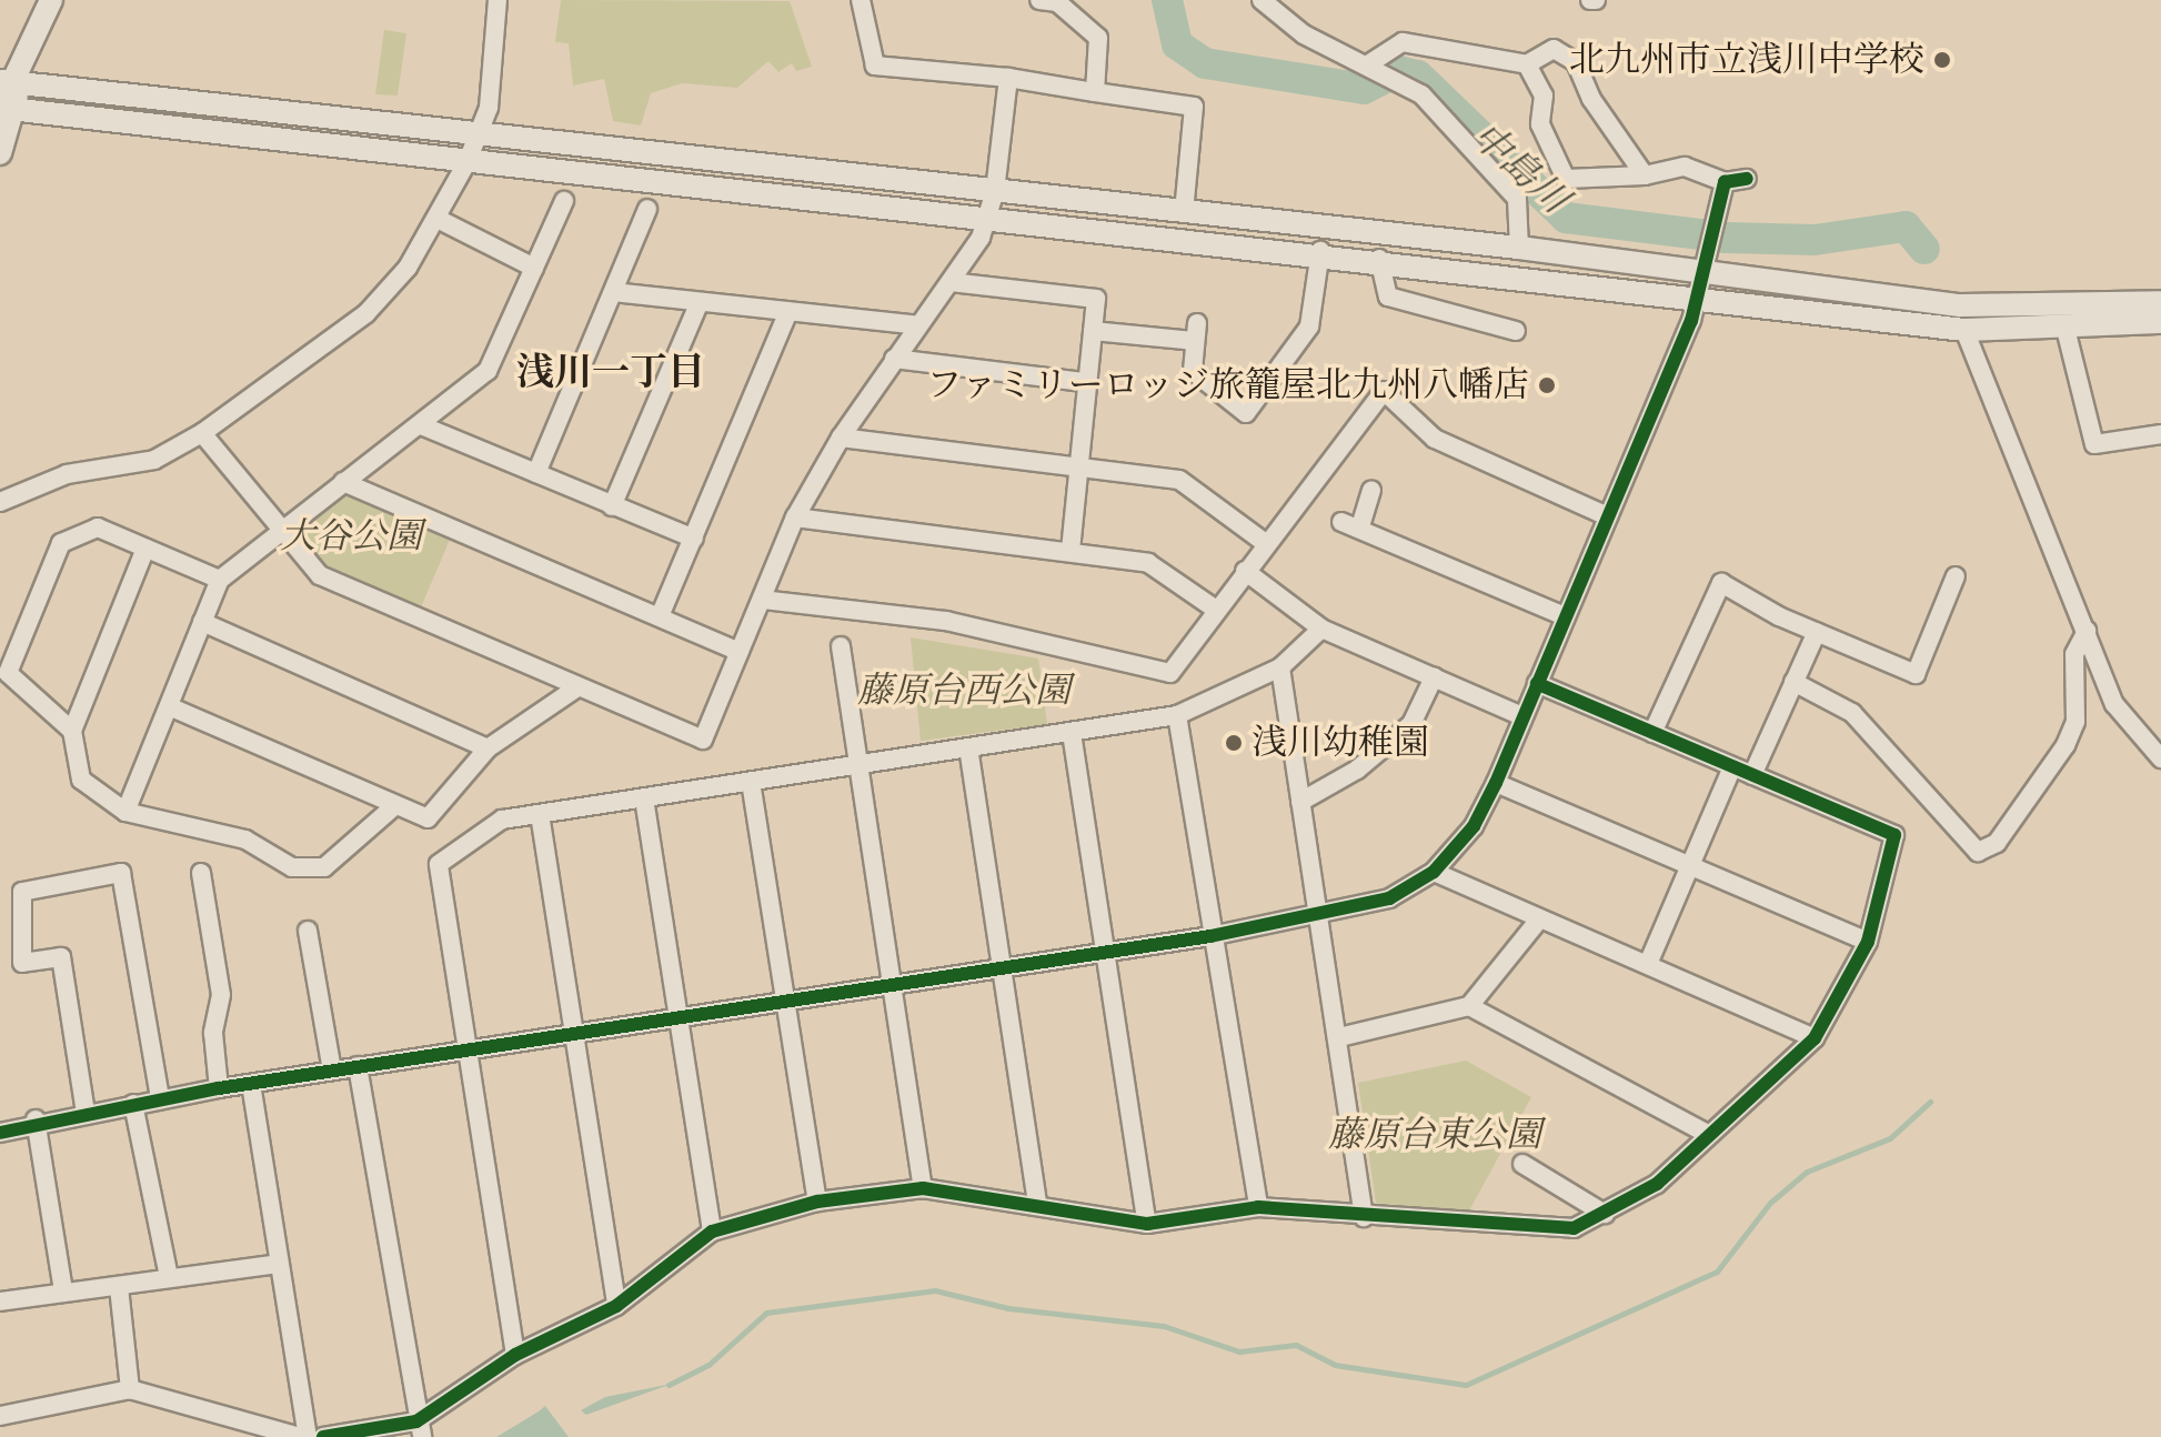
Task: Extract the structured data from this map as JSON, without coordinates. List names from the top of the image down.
{
  "districts": ["浅川一丁目"],
  "water": ["中島川"],
  "parks": ["大谷公園", "藤原台西公園", "藤原台東公園"],
  "places": ["北九州市立浅川中学校", "ファミリーロッジ旅籠屋北九州八幡店", "浅川幼稚園"]
}
